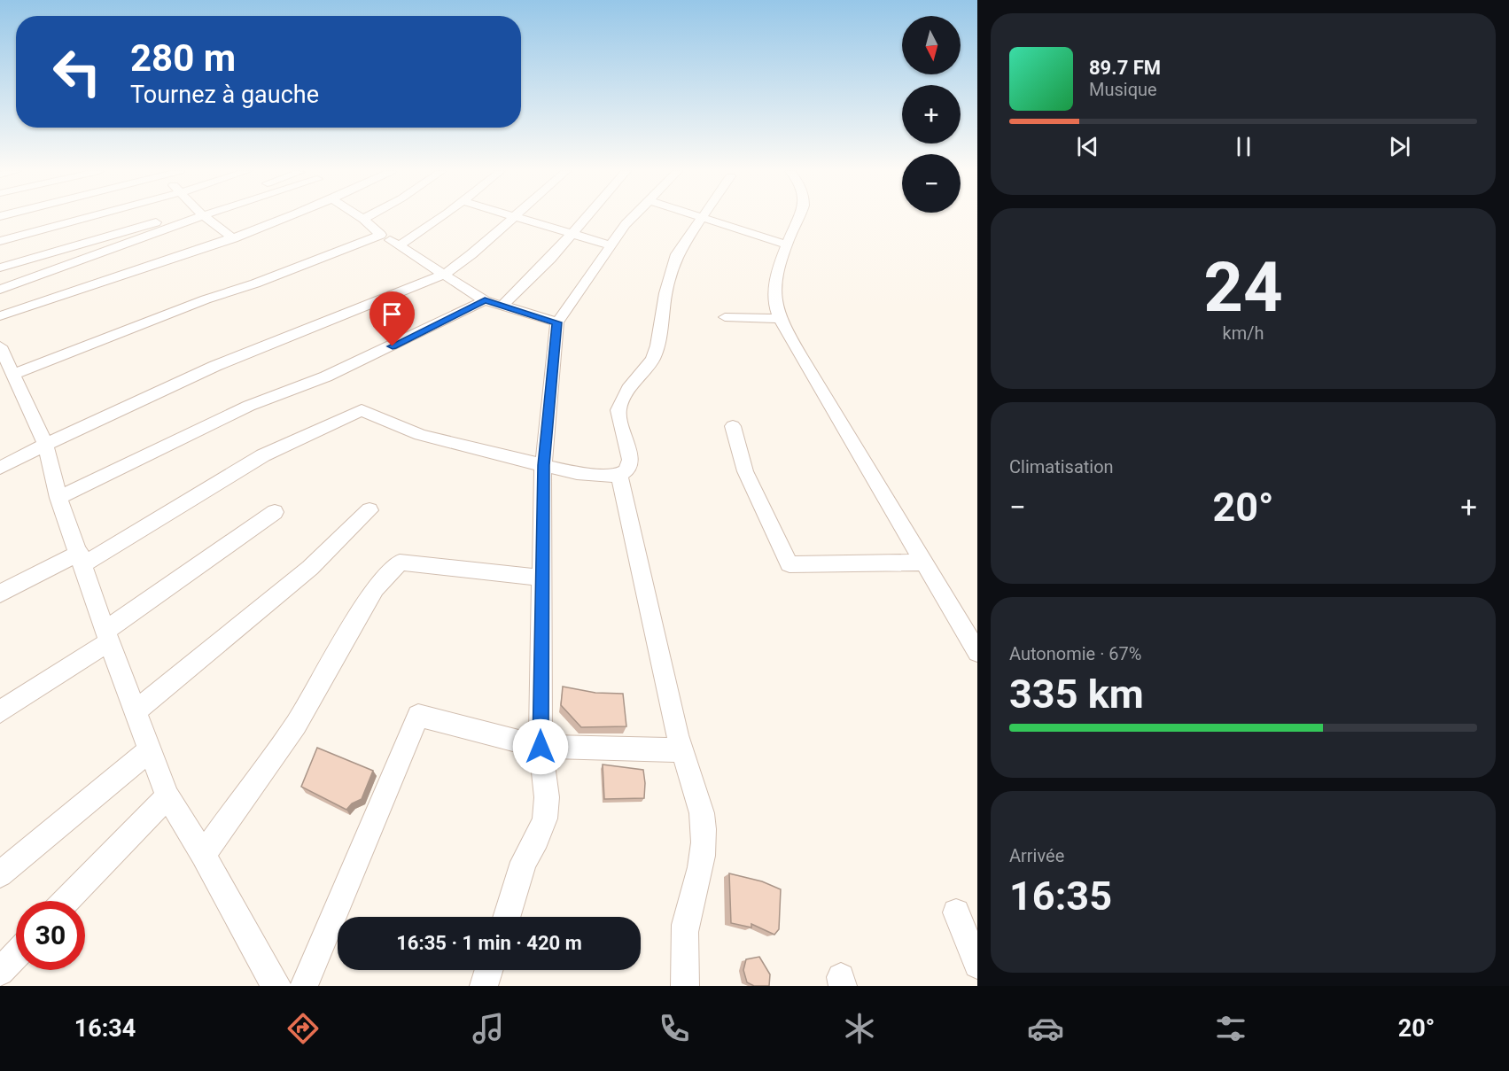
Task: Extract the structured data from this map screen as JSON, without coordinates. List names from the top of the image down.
{
  "north": "bottom",
  "page": {
    "map_buttons": ["+", "−"],
    "turn": ["280 m", "Tournez à gauche"],
    "song": ["89.7 FM", "Musique"],
    "tile": [
      ["24", "km/h"],
      "Climatisation",
      ["Autonomie · 67%", "335 km"],
      ["Arrivée", "16:35"]
    ],
    "heat": ["−", "20°", "+"],
    "limit": "30",
    "trip": "16:35 · 1 min · 420 m",
    "tabs": ["16:34", "20°"]
  }
}
